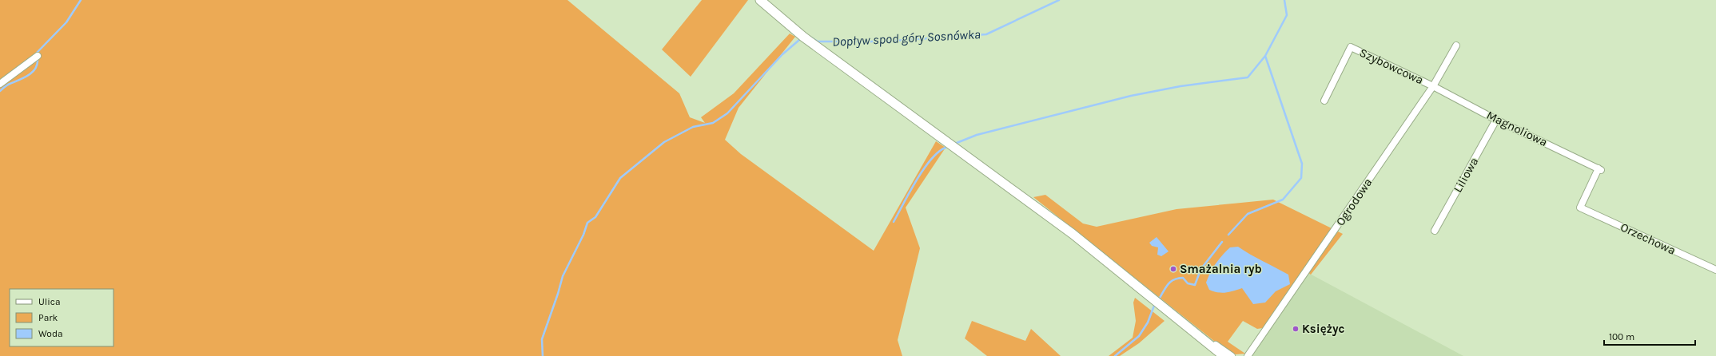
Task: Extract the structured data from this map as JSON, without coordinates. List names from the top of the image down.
{
  "streets": {
    "street": [
      "Szybowcowa",
      "Magnoliowa",
      "Liliowa",
      "Ogrodowa",
      "Orzechowa"
    ]
  },
  "crossings": [
    ["Szybowcowa", "Magnoliowa"],
    ["Szybowcowa", "Ogrodowa"],
    ["Magnoliowa", "Liliowa"],
    ["Magnoliowa", "Ogrodowa"],
    ["Magnoliowa", "Orzechowa"]
  ],
  "water": ["Dopływ spod góry Sosnówka"],
  "places": ["Smażalnia ryb", "Księżyc"],
  "legend": ["Ulica", "Park", "Woda"],
  "scale_bar": "100 m"
}
